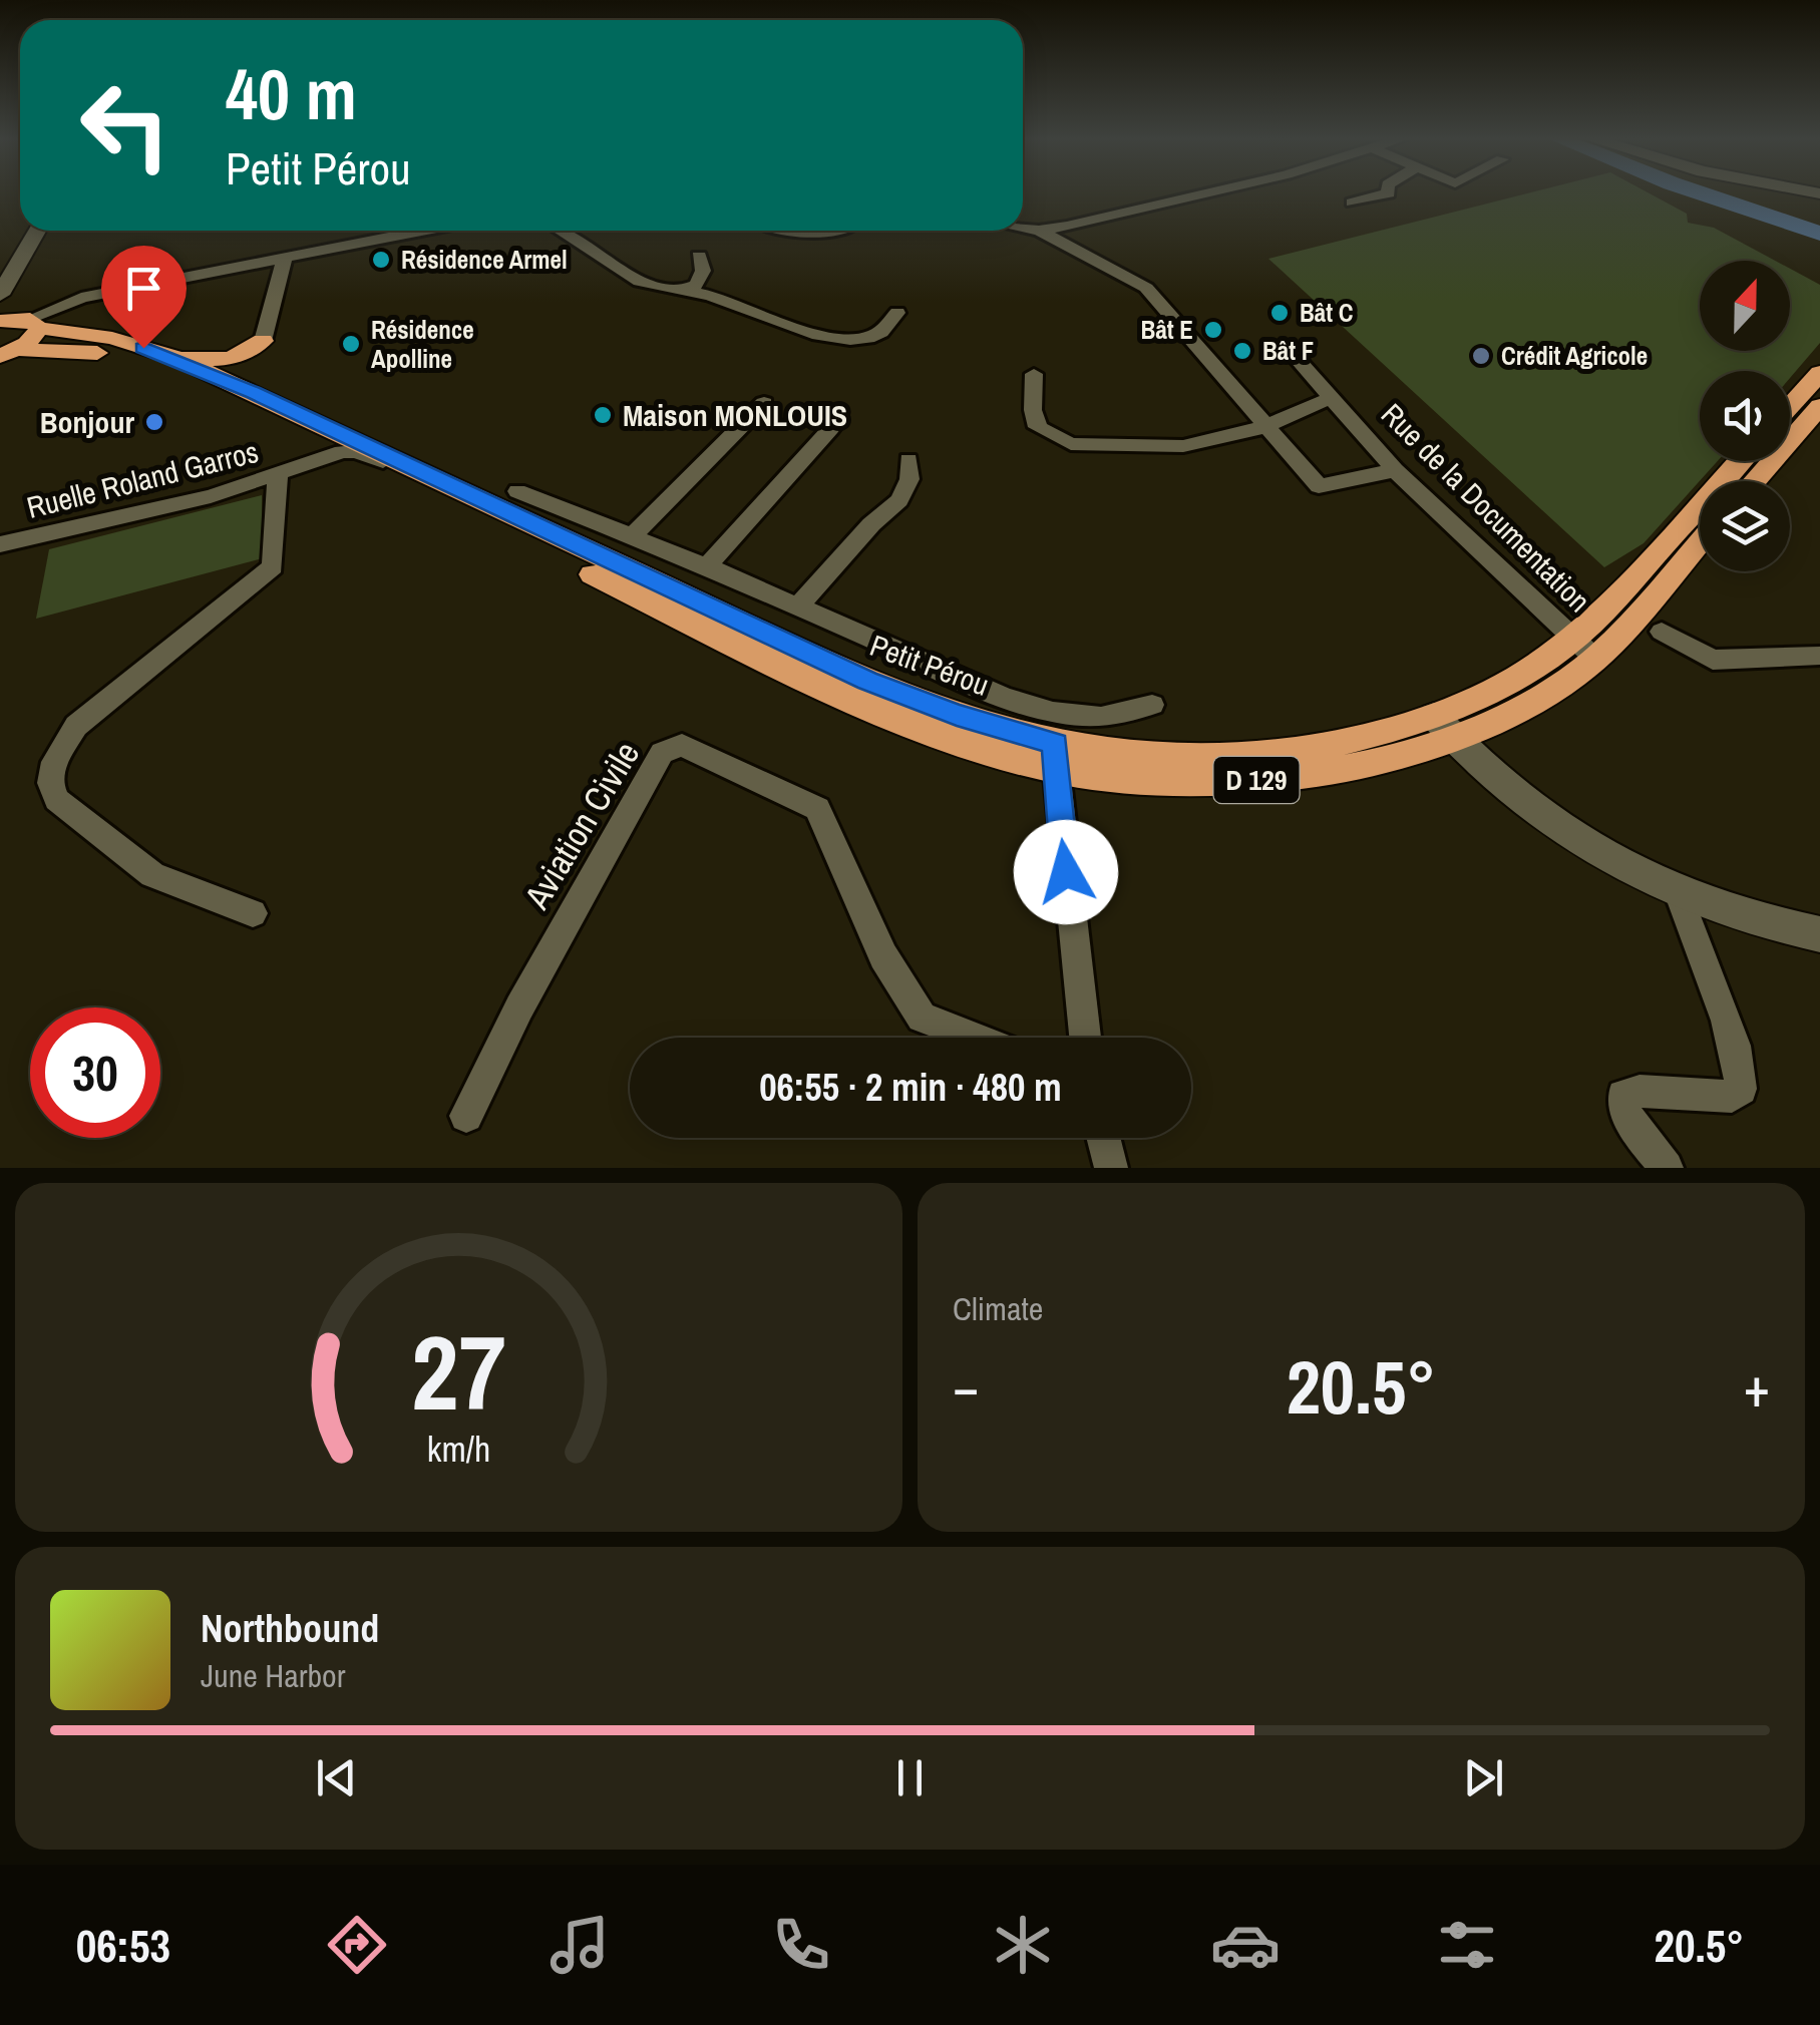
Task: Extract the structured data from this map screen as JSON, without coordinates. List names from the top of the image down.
{
  "streets": {
    "highway": ["Petit Pérou", "D 129"],
    "street": ["Ruelle Roland Garros", "Rue de la Documentation", "Aviation Civile"]
  },
  "crossings": [
    ["Ruelle Roland Garros", "Petit Pérou"],
    ["Rue de la Documentation", "Petit Pérou"],
    ["Petit Pérou", "D 129"]
  ],
  "places": [
    "Résidence Armel",
    "Bât C",
    "Bât E",
    "Résidence Apolline",
    "Bât F",
    "Crédit Agricole",
    "Maison MONLOUIS",
    "Bonjour"
  ],
  "north": "top",
  "page": {
    "turn": ["40 m", "Petit Pérou"],
    "limit": "30",
    "trip": "06:55 · 2 min · 480 m",
    "tile": "Climate",
    "heat": ["−", "20.5°", "+"],
    "song": ["Northbound", "June Harbor"],
    "tabs": ["06:53", "20.5°"],
    "gauge": ["27", "km/h"]
  }
}
